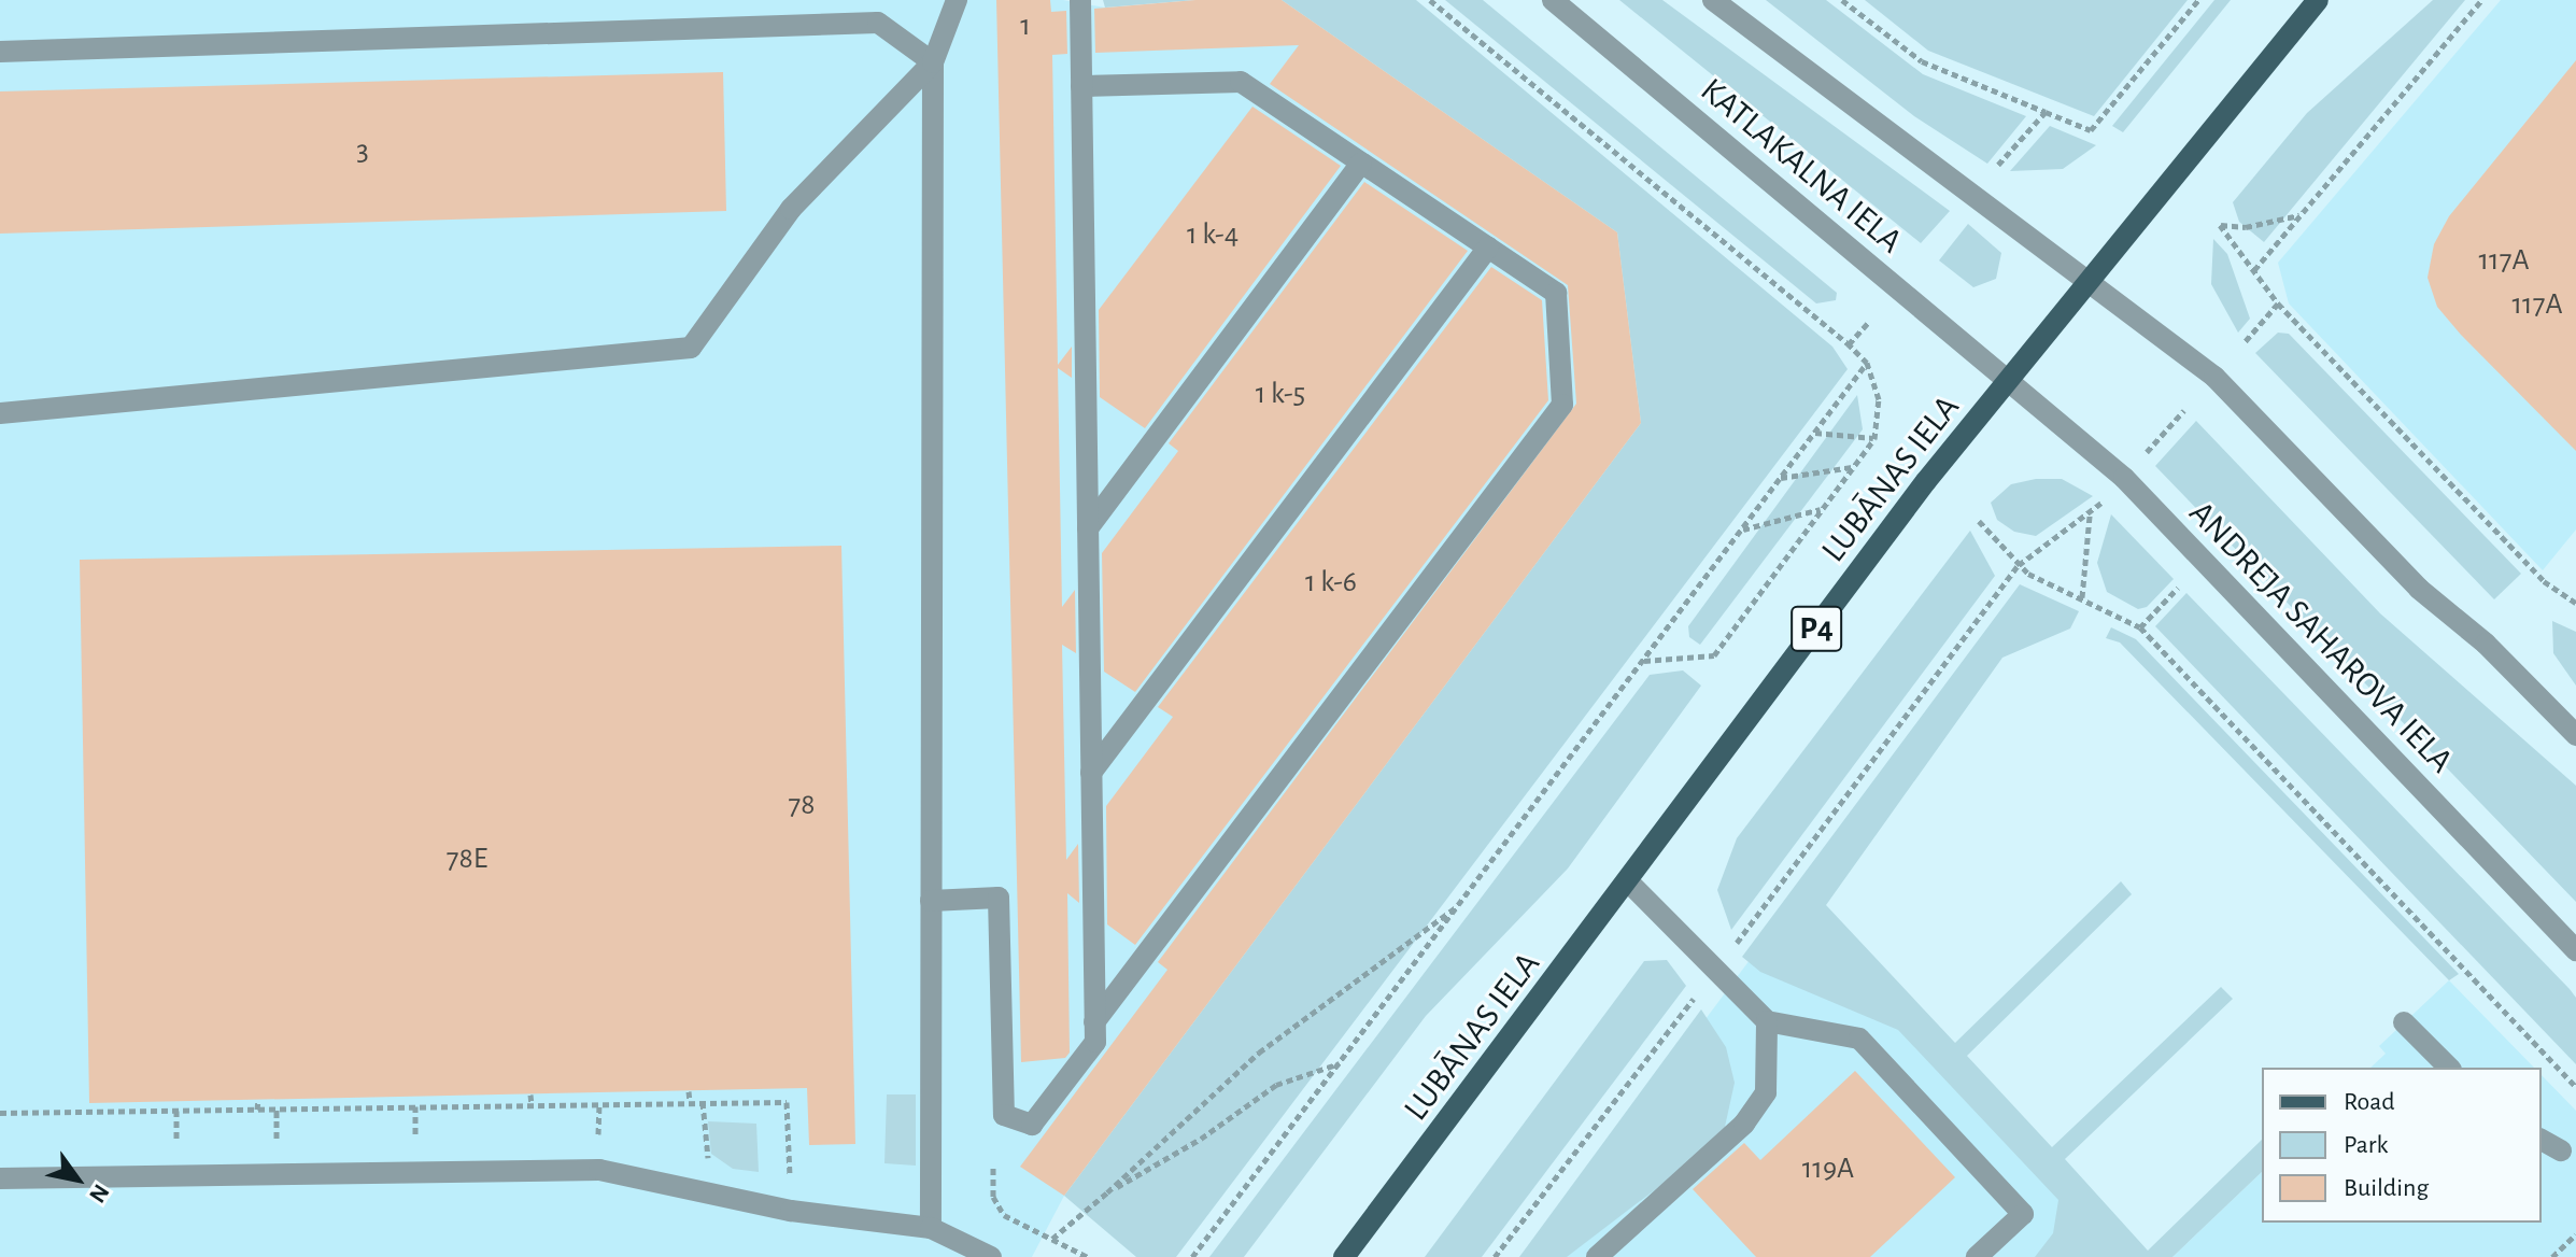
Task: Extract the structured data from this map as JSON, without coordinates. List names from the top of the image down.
{
  "streets": {
    "main road": ["LUBĀNAS IELA", "P4"],
    "street": ["KATLAKALNA IELA", "ANDREJA SAHAROVA IELA"]
  },
  "crossings": [
    ["KATLAKALNA IELA", "LUBĀNAS IELA"],
    ["KATLAKALNA IELA", "ANDREJA SAHAROVA IELA"],
    ["LUBĀNAS IELA", "ANDREJA SAHAROVA IELA"]
  ],
  "house_numbers": [
    "1",
    "3",
    "1 k-4",
    "117A",
    "117A",
    "1 k-5",
    "1 k-6",
    "78",
    "78E",
    "119A"
  ],
  "legend": ["Road", "Park", "Building"],
  "north": "bottom right"
}
